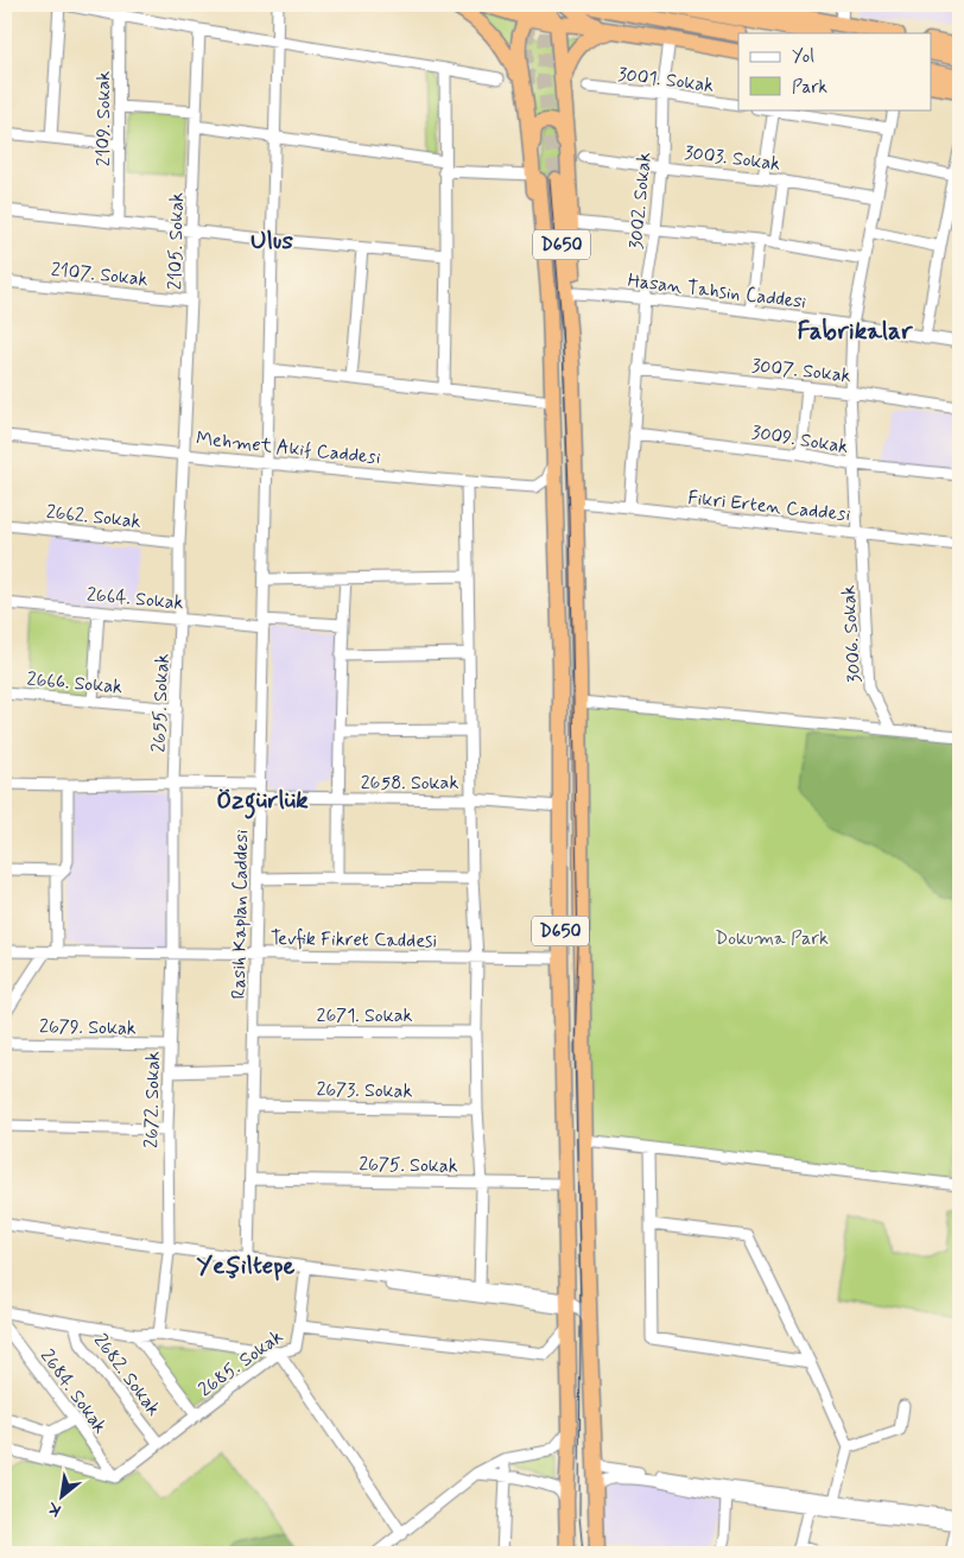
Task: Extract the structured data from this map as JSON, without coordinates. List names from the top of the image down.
{
  "streets": {
    "highway": ["D650"],
    "street": [
      "3001. Sokak",
      "2109. Sokak",
      "3003. Sokak",
      "3002. Sokak",
      "2105. Sokak",
      "2107. Sokak",
      "Hasan Tahsin Caddesi",
      "3007. Sokak",
      "3009. Sokak",
      "Mehmet Akif Caddesi",
      "Fikri Erten Caddesi",
      "2662. Sokak",
      "2664. Sokak",
      "3006. Sokak",
      "2666. Sokak",
      "2655. Sokak",
      "2658. Sokak",
      "Rasih Kaplan Caddesi",
      "Tevfik Fikret Caddesi",
      "2671. Sokak",
      "2679. Sokak",
      "2673. Sokak",
      "2672. Sokak",
      "2675. Sokak",
      "2685. Sokak",
      "2682. Sokak",
      "2684. Sokak"
    ]
  },
  "crossings": [
    ["3001. Sokak", "3002. Sokak"],
    ["3003. Sokak", "3002. Sokak"],
    ["3003. Sokak", "3006. Sokak"],
    ["3002. Sokak", "Hasan Tahsin Caddesi"],
    ["3002. Sokak", "3007. Sokak"],
    ["3002. Sokak", "3009. Sokak"],
    ["3002. Sokak", "Fikri Erten Caddesi"],
    ["2105. Sokak", "2107. Sokak"],
    ["2105. Sokak", "Mehmet Akif Caddesi"],
    ["2105. Sokak", "2655. Sokak"],
    ["D650", "Mehmet Akif Caddesi"],
    ["D650", "Fikri Erten Caddesi"],
    ["D650", "2658. Sokak"],
    ["D650", "Tevfik Fikret Caddesi"],
    ["D650", "2675. Sokak"],
    ["D650", "2685. Sokak"],
    ["Hasan Tahsin Caddesi", "3006. Sokak"],
    ["3007. Sokak", "3006. Sokak"],
    ["3009. Sokak", "3006. Sokak"],
    ["Mehmet Akif Caddesi", "2655. Sokak"],
    ["Mehmet Akif Caddesi", "Rasih Kaplan Caddesi"],
    ["Fikri Erten Caddesi", "3006. Sokak"],
    ["2662. Sokak", "2655. Sokak"],
    ["2664. Sokak", "2655. Sokak"],
    ["2664. Sokak", "Rasih Kaplan Caddesi"],
    ["2666. Sokak", "2655. Sokak"],
    ["2655. Sokak", "Tevfik Fikret Caddesi"],
    ["2655. Sokak", "2672. Sokak"],
    ["2658. Sokak", "Rasih Kaplan Caddesi"],
    ["Rasih Kaplan Caddesi", "Tevfik Fikret Caddesi"],
    ["Rasih Kaplan Caddesi", "2671. Sokak"],
    ["Rasih Kaplan Caddesi", "2673. Sokak"],
    ["Rasih Kaplan Caddesi", "2675. Sokak"],
    ["Tevfik Fikret Caddesi", "2672. Sokak"],
    ["2679. Sokak", "2672. Sokak"],
    ["2685. Sokak", "2682. Sokak"],
    ["2685. Sokak", "2684. Sokak"]
  ],
  "districts": [
    "Ulus",
    "Fabrikalar",
    "Özgürlük",
    "Yeşiltepe"
  ],
  "parks": ["Dokuma Park"],
  "legend": ["Yol", "Park"],
  "north": "bottom left"
}
